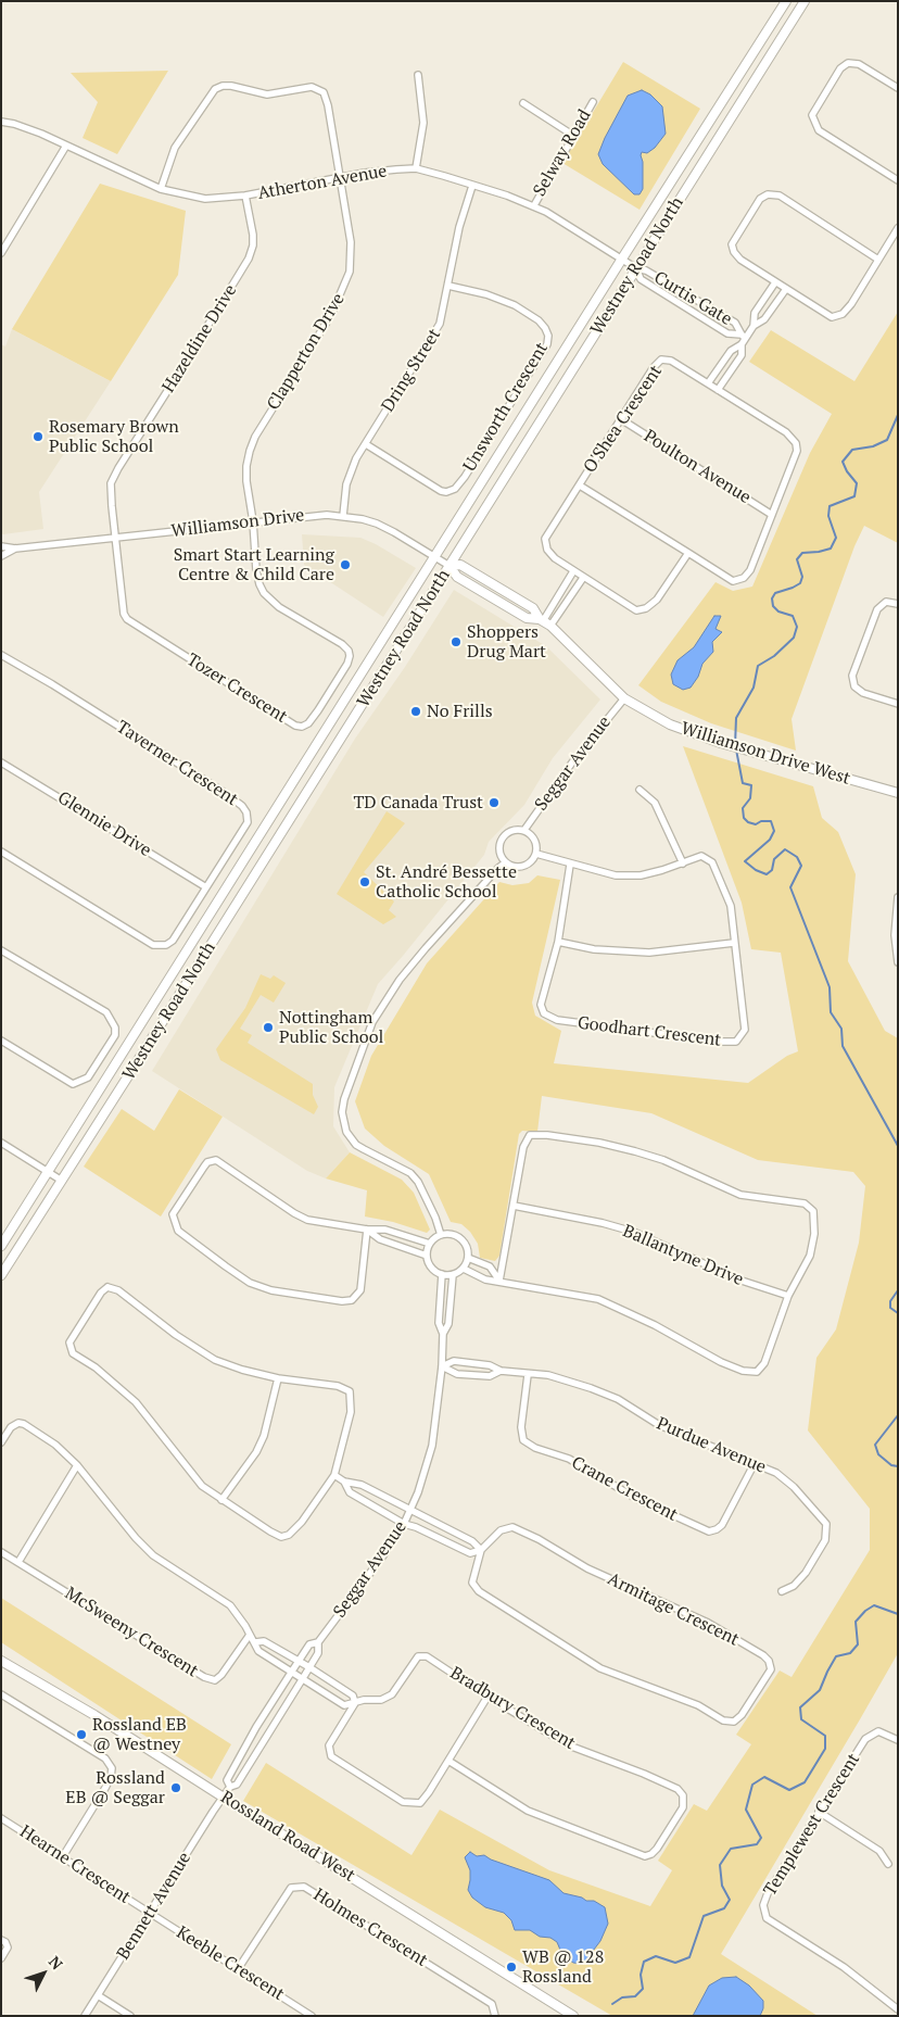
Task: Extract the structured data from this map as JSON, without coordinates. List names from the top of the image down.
{
  "streets": {
    "main road": ["Westney Road North", "Williamson Drive West", "Rossland Road West"],
    "street": [
      "Selway Road",
      "Atherton Avenue",
      "Curtis Gate",
      "Hazeldine Drive",
      "Clapperton Drive",
      "Dring Street",
      "Unsworth Crescent",
      "O'Shea Crescent",
      "Poulton Avenue",
      "Williamson Drive",
      "Tozer Crescent",
      "Taverner Crescent",
      "Seggar Avenue",
      "Glennie Drive",
      "Goodhart Crescent",
      "Ballantyne Drive",
      "Purdue Avenue",
      "Crane Crescent",
      "Armitage Crescent",
      "McSweeny Crescent",
      "Bradbury Crescent",
      "Templewest Crescent",
      "Hearne Crescent",
      "Bennett Avenue",
      "Holmes Crescent",
      "Keeble Crescent"
    ]
  },
  "crossings": [
    ["Selway Road", "Atherton Avenue"],
    ["Atherton Avenue", "Westney Road North"],
    ["Atherton Avenue", "Curtis Gate"],
    ["Atherton Avenue", "Hazeldine Drive"],
    ["Atherton Avenue", "Clapperton Drive"],
    ["Atherton Avenue", "Dring Street"],
    ["Westney Road North", "Curtis Gate"],
    ["Westney Road North", "Williamson Drive"],
    ["Westney Road North", "Williamson Drive West"],
    ["Curtis Gate", "O'Shea Crescent"],
    ["Hazeldine Drive", "Williamson Drive"],
    ["Hazeldine Drive", "Tozer Crescent"],
    ["Clapperton Drive", "Williamson Drive"],
    ["Clapperton Drive", "Tozer Crescent"],
    ["Dring Street", "Unsworth Crescent"],
    ["Dring Street", "Williamson Drive"],
    ["O'Shea Crescent", "Poulton Avenue"],
    ["Williamson Drive", "Tozer Crescent"],
    ["Williamson Drive", "Williamson Drive West"],
    ["Williamson Drive West", "Seggar Avenue"],
    ["Taverner Crescent", "Glennie Drive"],
    ["Seggar Avenue", "Goodhart Crescent"],
    ["Seggar Avenue", "Purdue Avenue"],
    ["Seggar Avenue", "Bradbury Crescent"],
    ["Seggar Avenue", "Rossland Road West"],
    ["Seggar Avenue", "Bennett Avenue"],
    ["Purdue Avenue", "Crane Crescent"],
    ["Rossland Road West", "Bennett Avenue"],
    ["Hearne Crescent", "Bennett Avenue"],
    ["Hearne Crescent", "Keeble Crescent"],
    ["Bennett Avenue", "Keeble Crescent"],
    ["Holmes Crescent", "Keeble Crescent"]
  ],
  "places": [
    "Rosemary Brown Public School",
    "Smart Start Learning Centre & Child Care",
    "Shoppers Drug Mart",
    "No Frills",
    "TD Canada Trust",
    "St. André Bessette Catholic School",
    "Nottingham Public School",
    "Rossland EB @ Westney",
    "Rossland EB @ Seggar",
    "WB @ 128 Rossland"
  ],
  "north": "top right"
}
